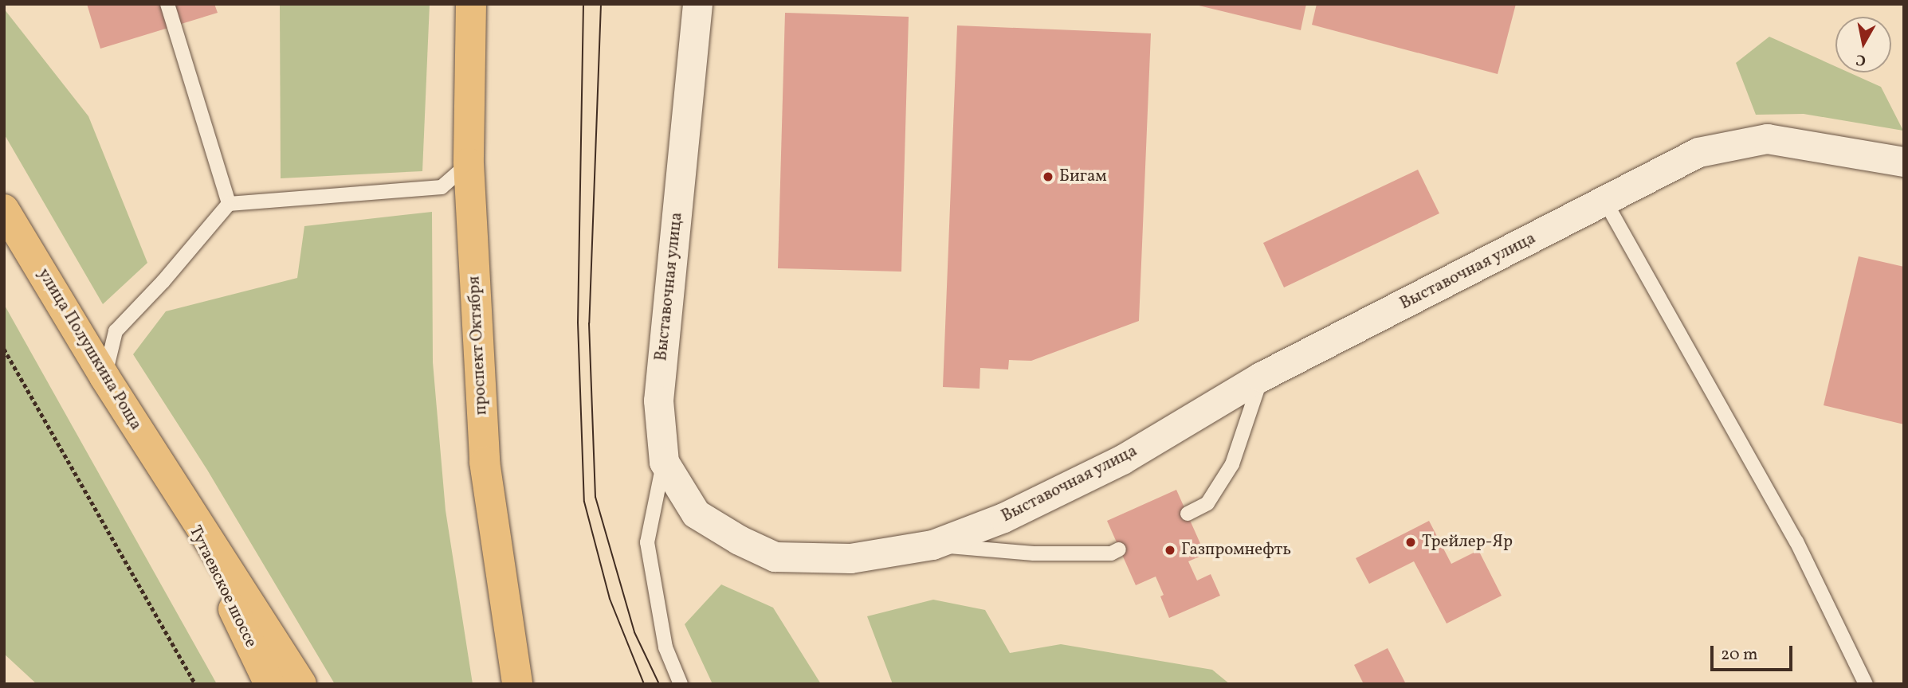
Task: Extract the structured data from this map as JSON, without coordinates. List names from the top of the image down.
{
  "streets": {
    "main road": ["проспект Октября", "улица Полушкина Роща", "Тутаевское шоссе"],
    "street": ["Выставочная улица"]
  },
  "crossings": [
    ["улица Полушкина Роща", "Тутаевское шоссе"]
  ],
  "places": ["Бигам", "Трейлер-Яр", "Газпромнефть"],
  "scale_bar": "20 m",
  "north": "bottom"
}
